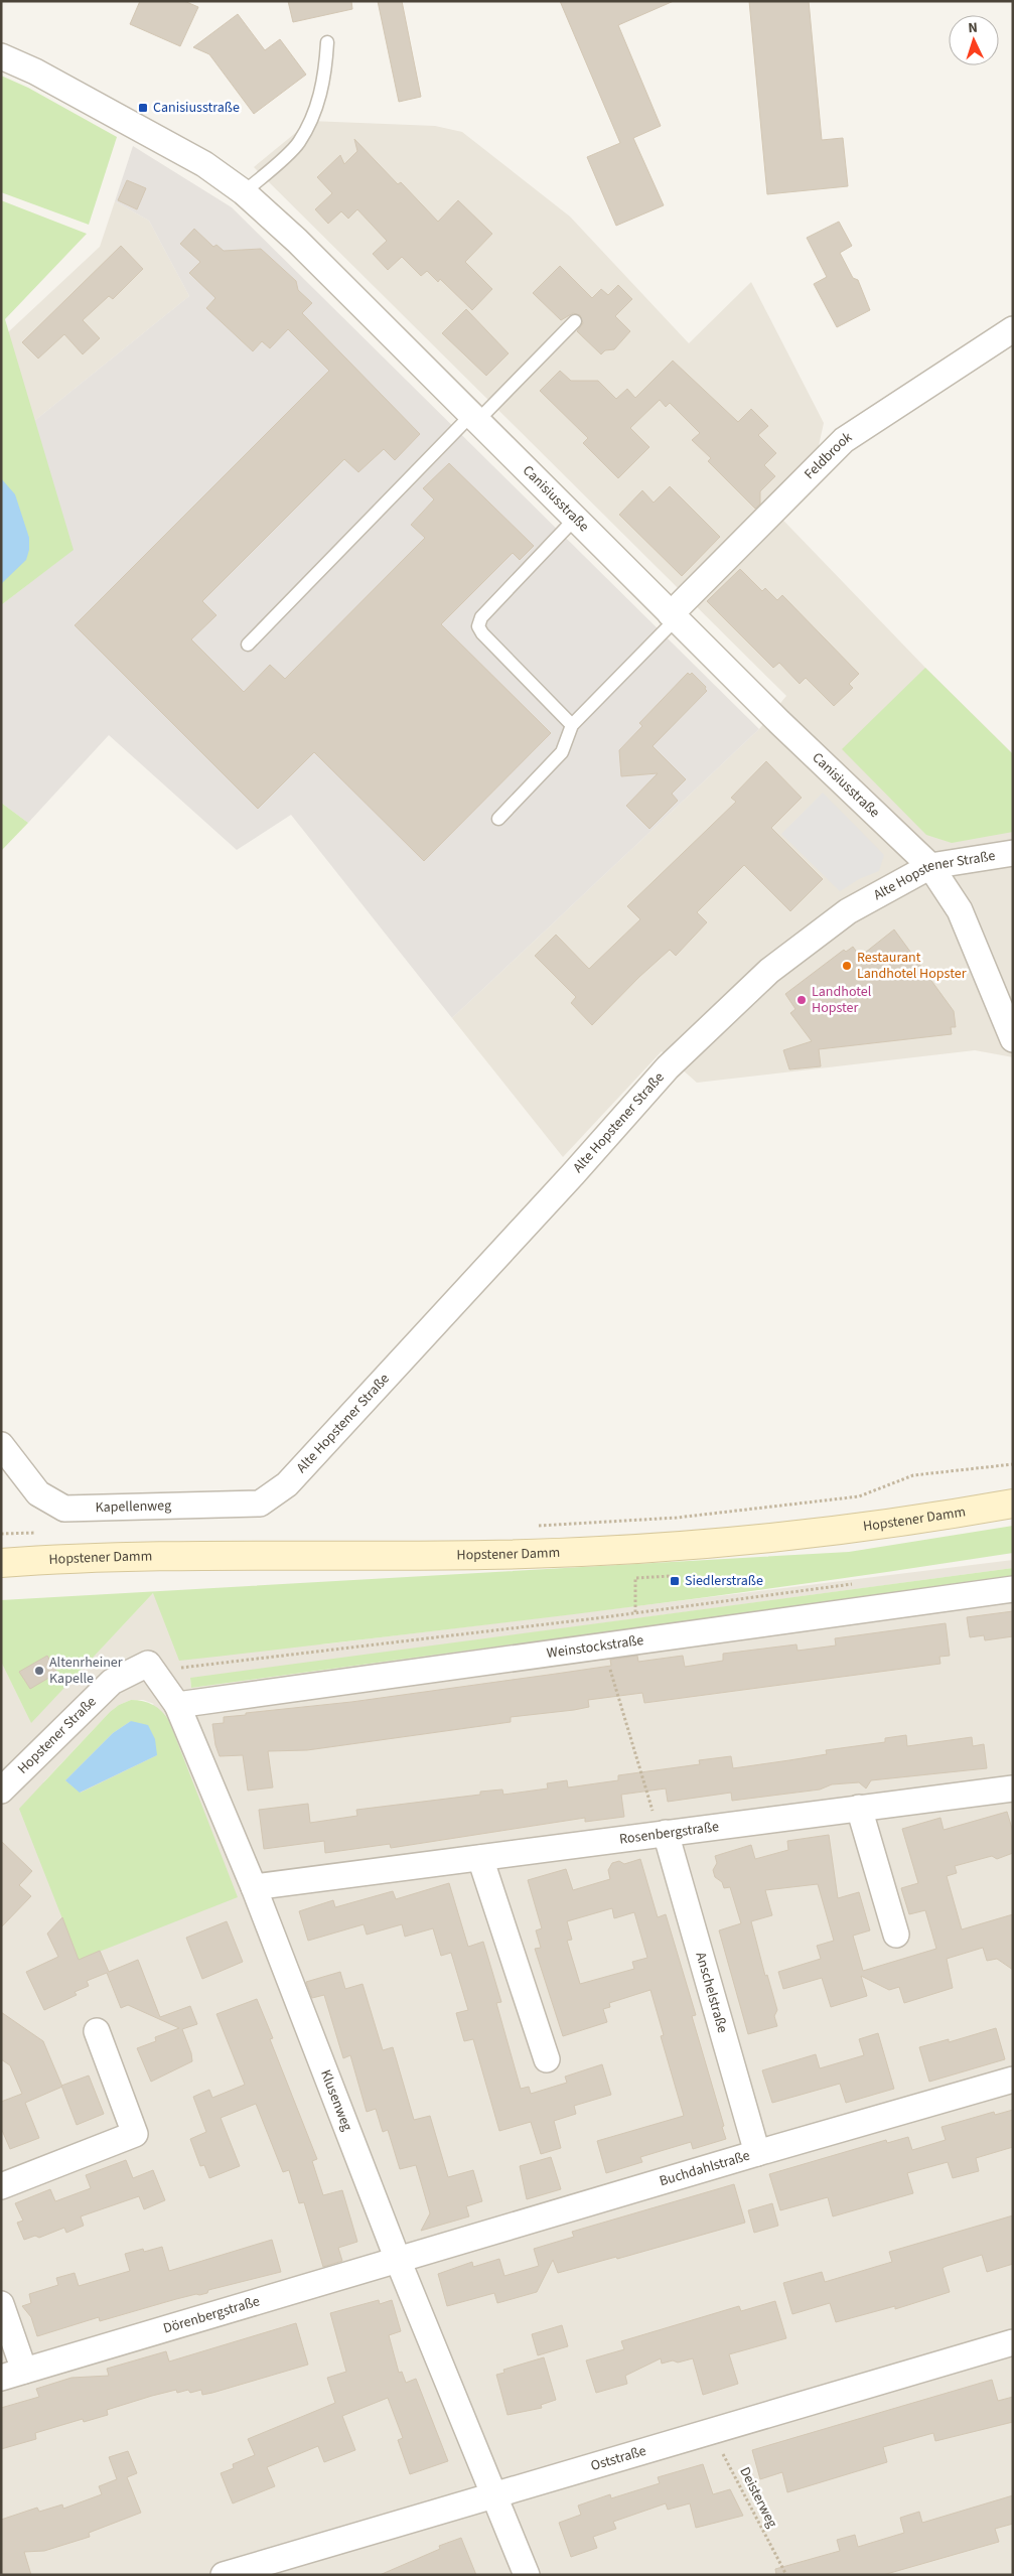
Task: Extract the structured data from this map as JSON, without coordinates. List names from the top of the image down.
{
  "streets": {
    "main road": ["Hopstener Damm"],
    "street": [
      "Feldbrook",
      "Canisiusstraße",
      "Alte Hopstener Straße",
      "Kapellenweg",
      "Weinstockstraße",
      "Hopstener Straße",
      "Rosenbergstraße",
      "Anschelstraße",
      "Klusenweg",
      "Buchdahlstraße",
      "Dörenbergstraße",
      "Oststraße"
    ],
    "path": ["Deisterweg"]
  },
  "crossings": [
    ["Feldbrook", "Canisiusstraße"],
    ["Canisiusstraße", "Alte Hopstener Straße"],
    ["Alte Hopstener Straße", "Kapellenweg"],
    ["Weinstockstraße", "Klusenweg"],
    ["Rosenbergstraße", "Anschelstraße"],
    ["Rosenbergstraße", "Klusenweg"],
    ["Anschelstraße", "Buchdahlstraße"],
    ["Klusenweg", "Buchdahlstraße"],
    ["Klusenweg", "Dörenbergstraße"],
    ["Klusenweg", "Oststraße"],
    ["Buchdahlstraße", "Dörenbergstraße"],
    ["Oststraße", "Deisterweg"]
  ],
  "places": {
    "transit": ["Canisiusstraße", "Siedlerstraße"],
    "other": ["Restaurant Landhotel Hopster", "Landhotel Hopster", "Altenrheiner Kapelle"]
  },
  "north": "top"
}
